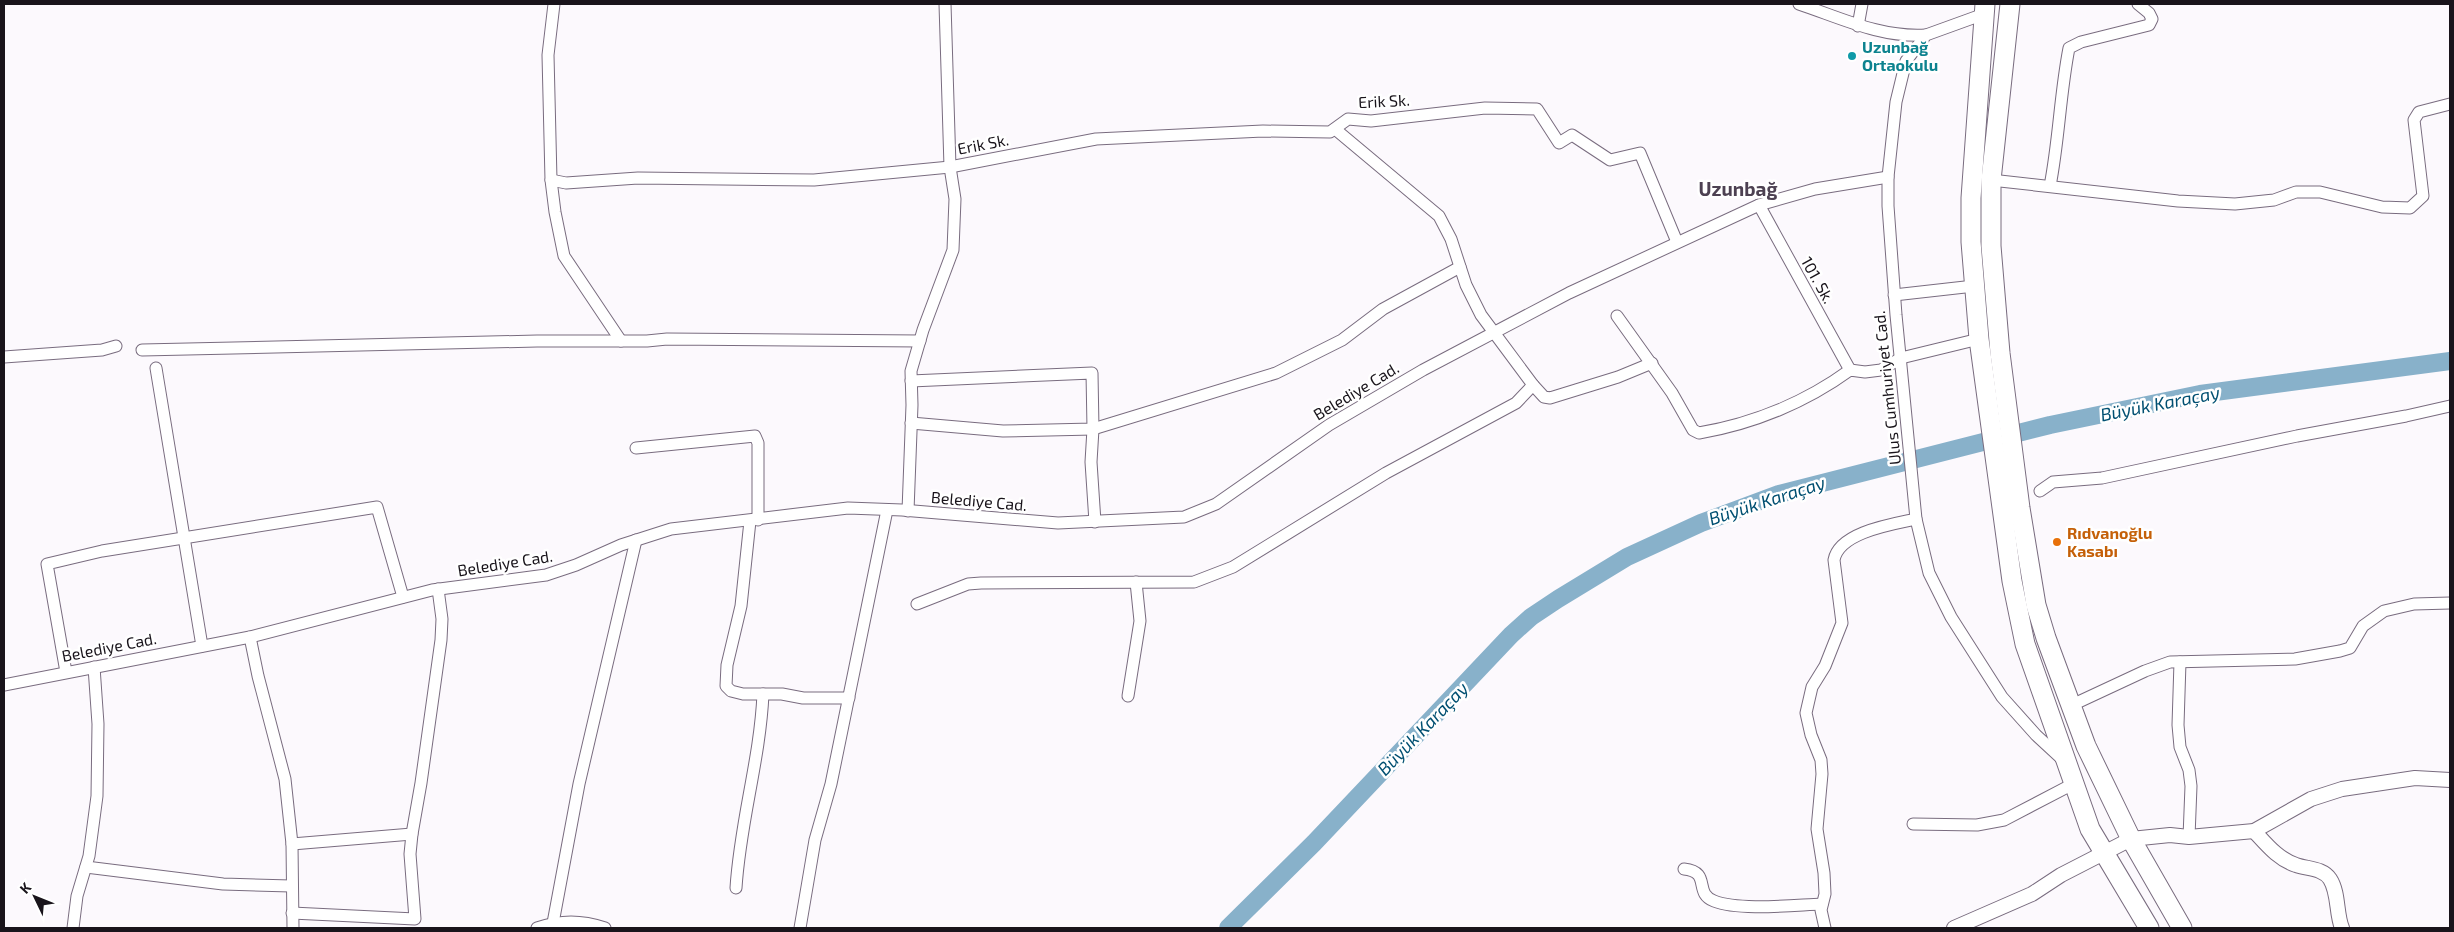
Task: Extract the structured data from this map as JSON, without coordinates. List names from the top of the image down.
{
  "streets": {
    "street": [
      "Erik Sk.",
      "101. Sk.",
      "Ulus Cumhuriyet Cad.",
      "Belediye Cad."
    ]
  },
  "crossings": [
    ["Erik Sk.", "Belediye Cad."],
    ["101. Sk.", "Belediye Cad."],
    ["Ulus Cumhuriyet Cad.", "Belediye Cad."]
  ],
  "districts": ["Uzunbağ"],
  "water": ["Büyük Karaçay"],
  "places": ["Uzunbağ Ortaokulu", "Rıdvanoğlu Kasabı"],
  "north": "top left"
}
